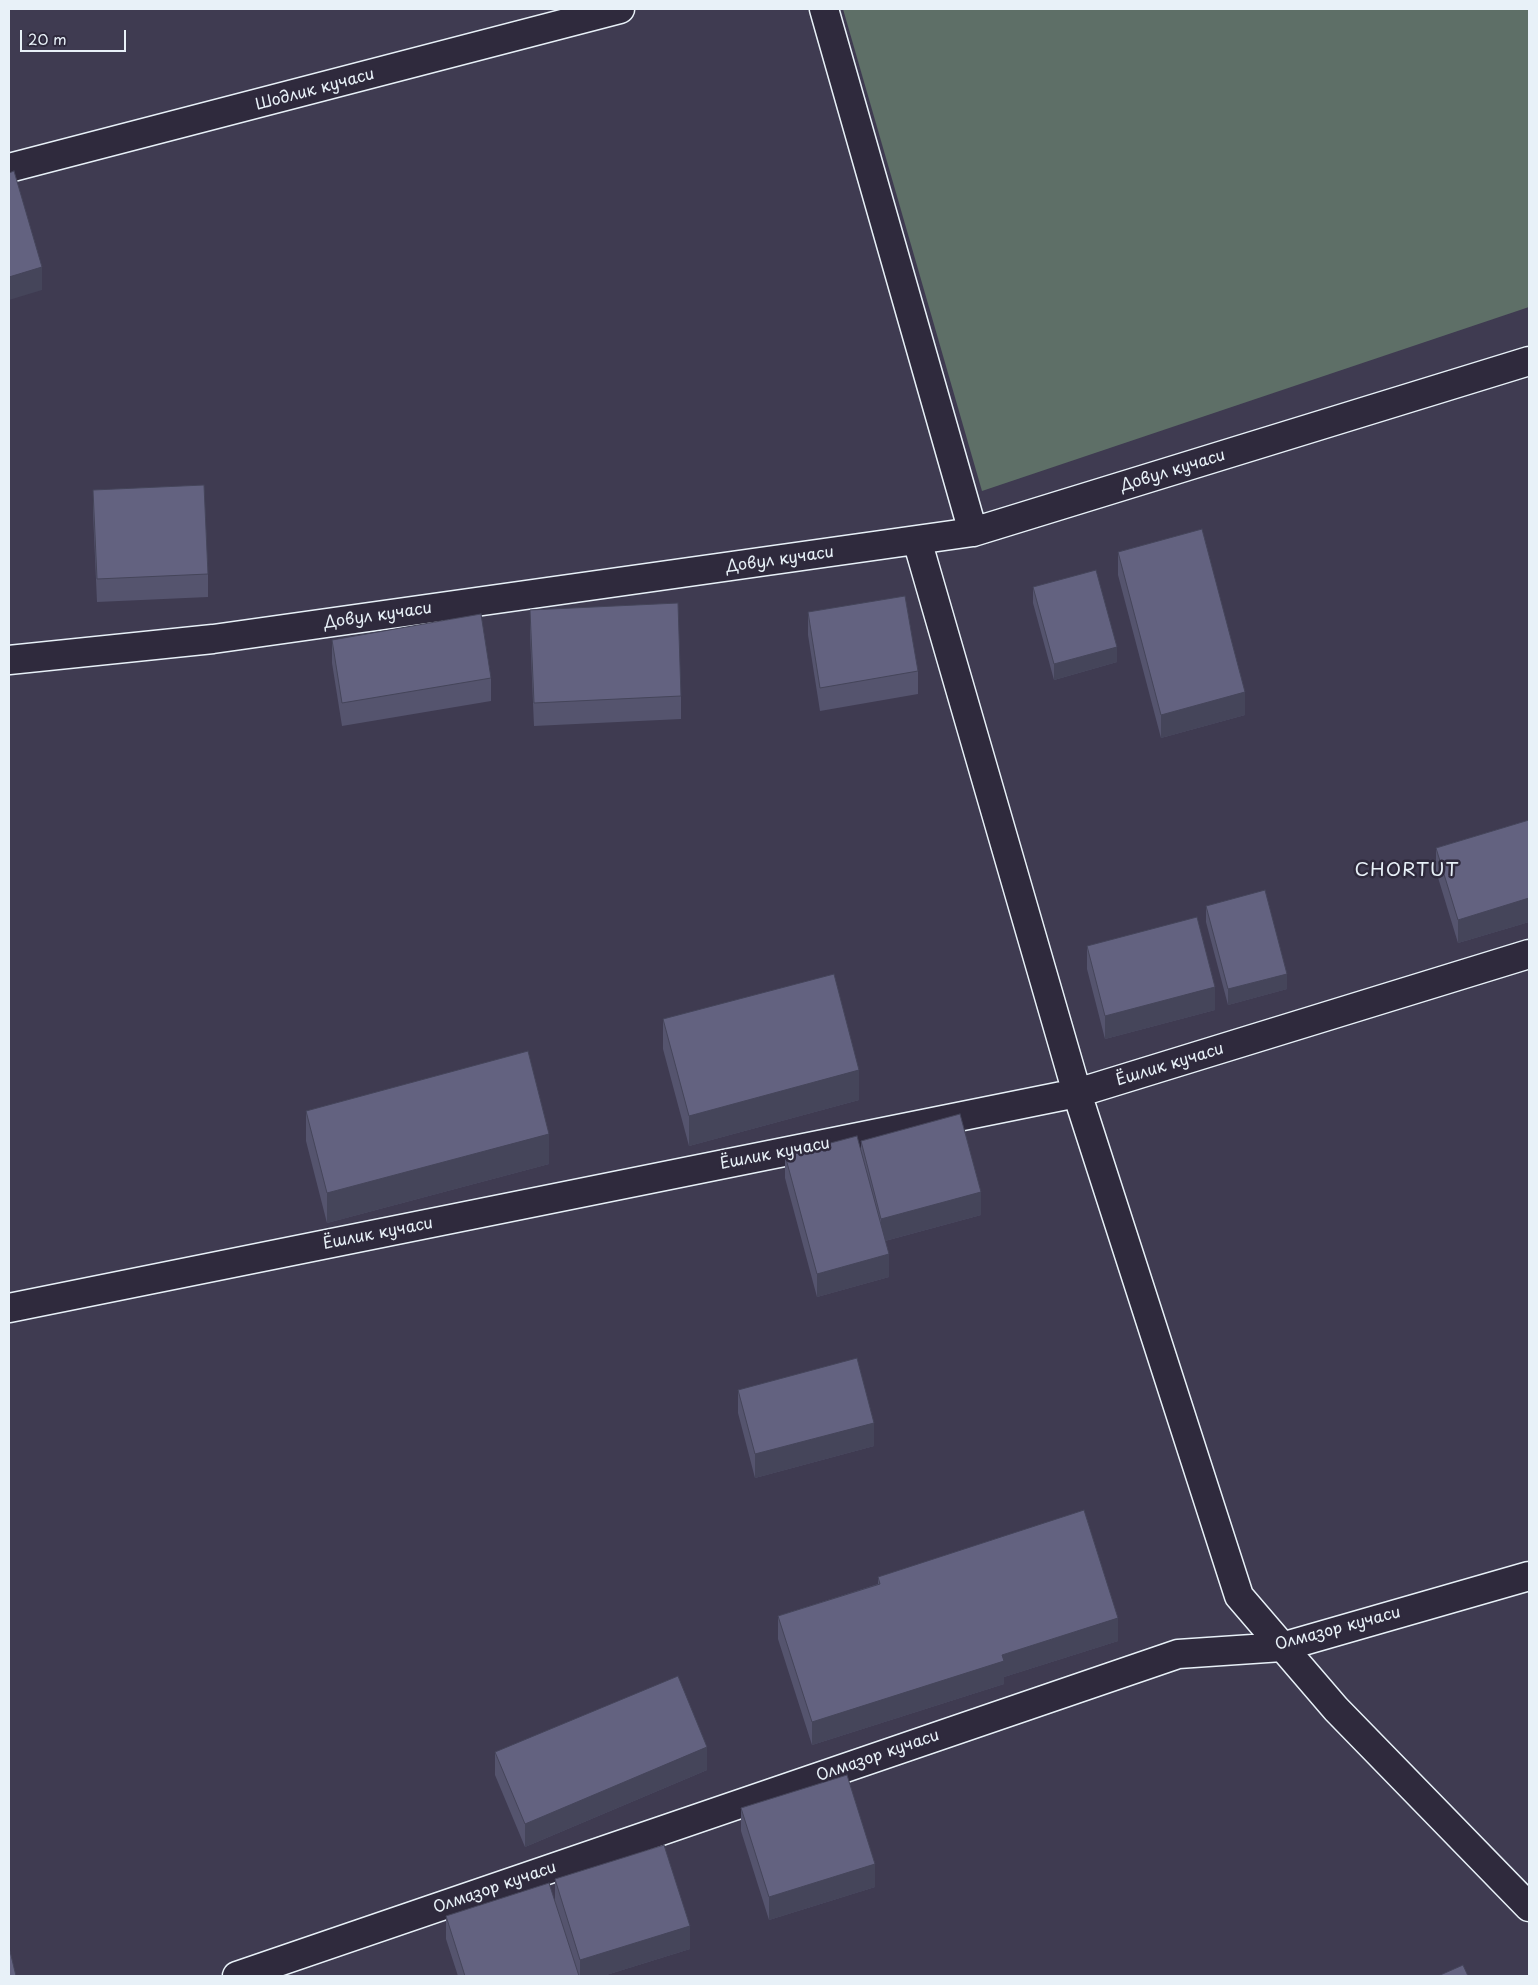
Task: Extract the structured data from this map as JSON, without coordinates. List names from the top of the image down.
{
  "streets": {
    "street": [
      "Шодлик кучаси",
      "Довул кучаси",
      "Ёшлик кучаси",
      "Олмазор кучаси"
    ]
  },
  "districts": ["CHORTUT"],
  "scale_bar": "20 m"
}
